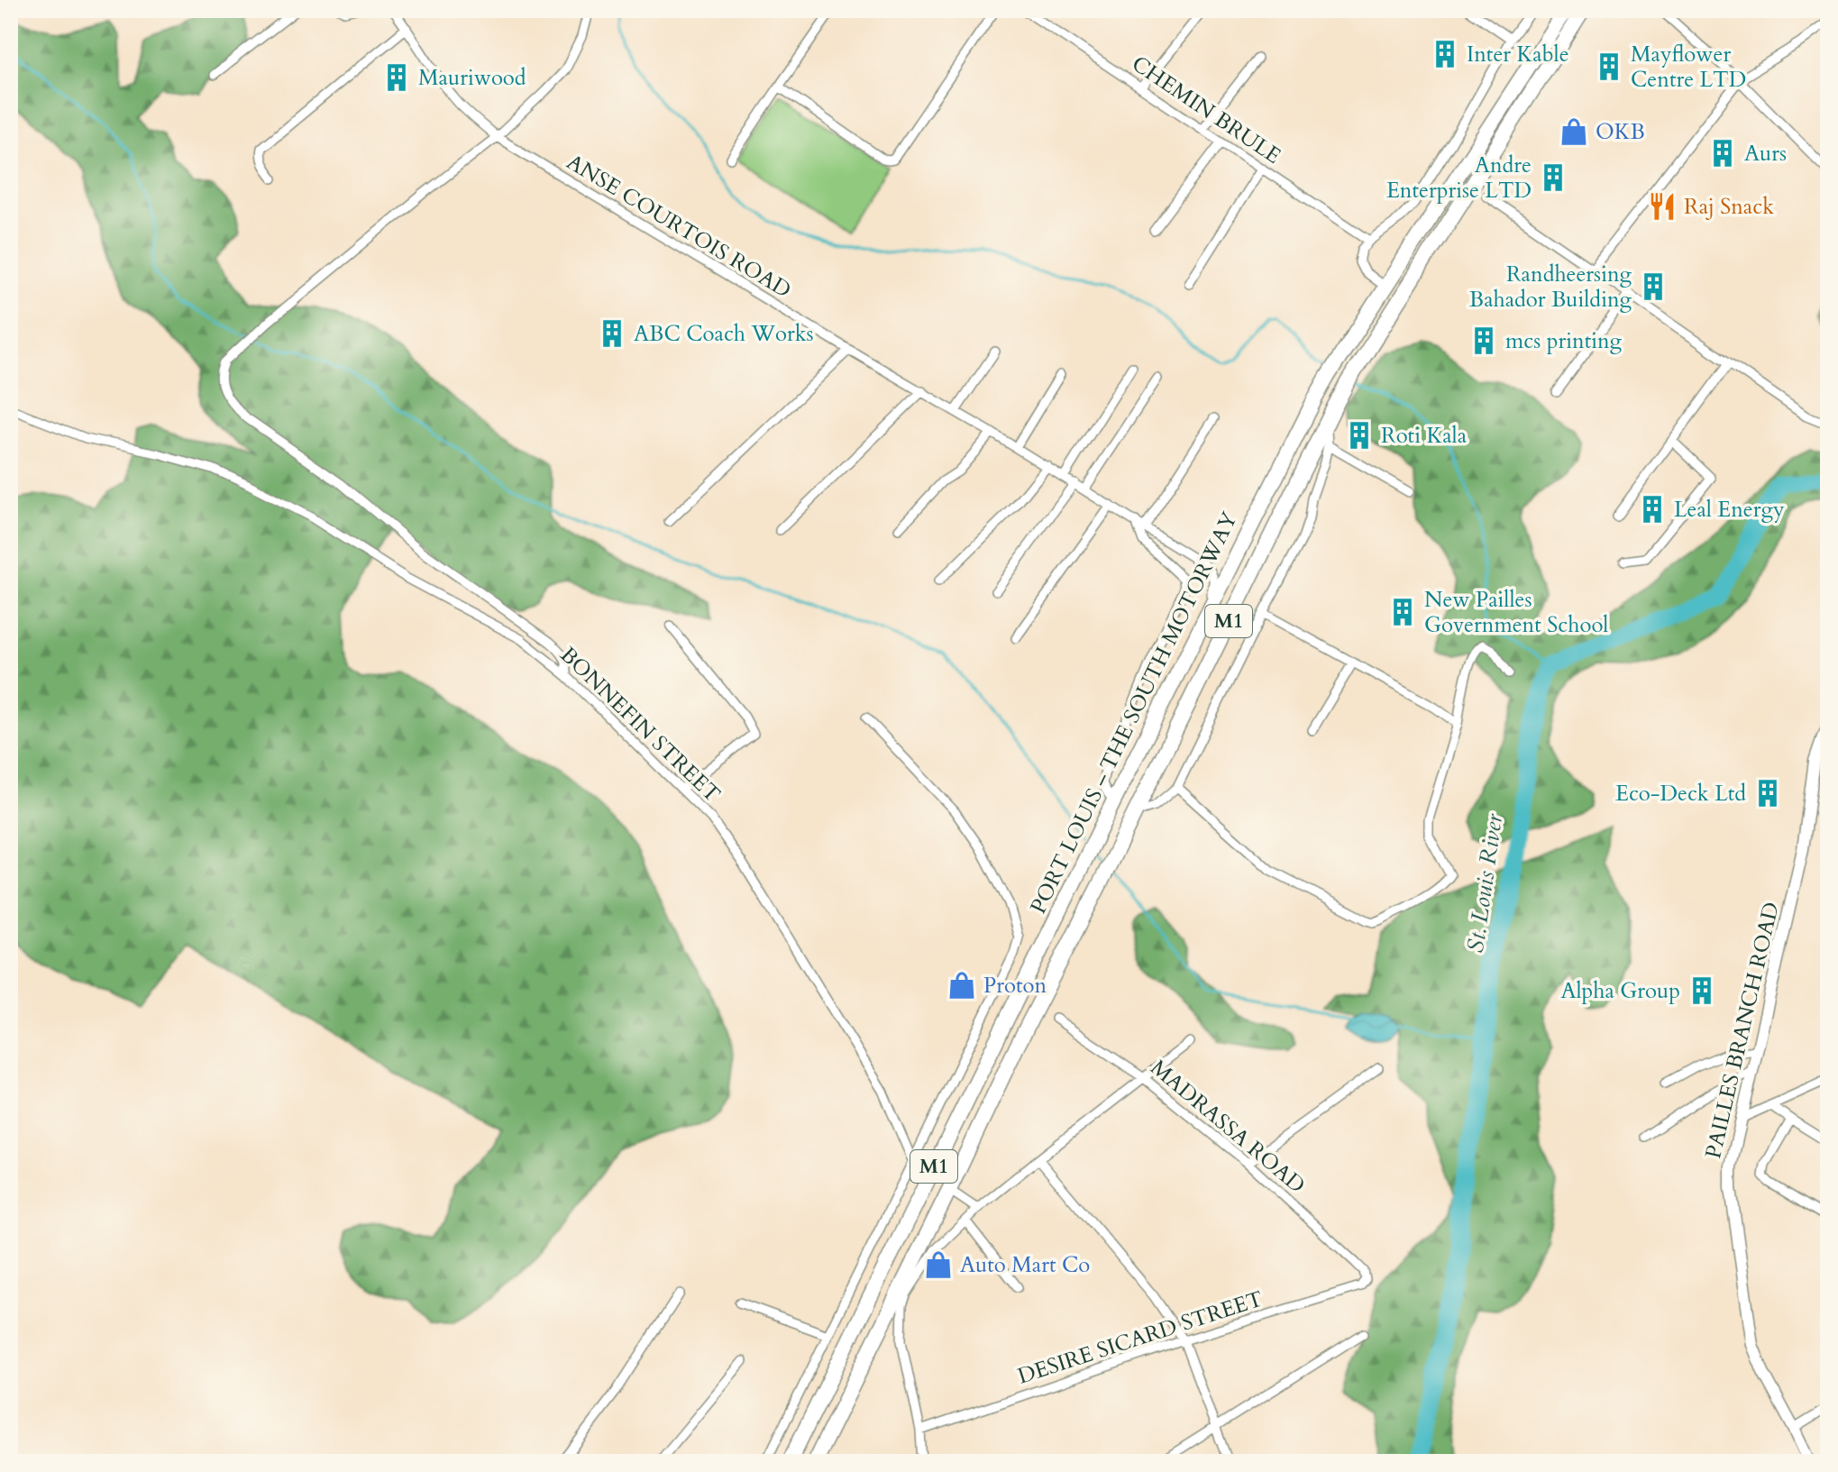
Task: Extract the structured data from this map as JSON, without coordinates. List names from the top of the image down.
{
  "streets": {
    "highway": ["M1", "PORT LOUIS – THE SOUTH MOTORWAY"],
    "main road": ["PAILLES BRANCH ROAD"],
    "street": [
      "CHEMIN BRULE",
      "ANSE COURTOIS ROAD",
      "BONNEFIN STREET",
      "MADRASSA ROAD",
      "DESIRE SICARD STREET"
    ]
  },
  "crossings": [
    ["PORT LOUIS – THE SOUTH MOTORWAY", "BONNEFIN STREET"],
    ["MADRASSA ROAD", "DESIRE SICARD STREET"]
  ],
  "water": ["St. Louis River"],
  "places": {
    "building": [
      "Inter Kable",
      "Mayflower Centre LTD",
      "Mauriwood",
      "Aurs",
      "Andre Enterprise LTD",
      "Randheersing Bahador Building",
      "ABC Coach Works",
      "mcs printing",
      "Roti Kala",
      "Leal Energy",
      "New Pailles Government School",
      "Eco-Deck Ltd",
      "Alpha Group"
    ],
    "shop": ["OKB", "Proton", "Auto Mart Co"],
    "restaurant": ["Raj Snack"]
  }
}
